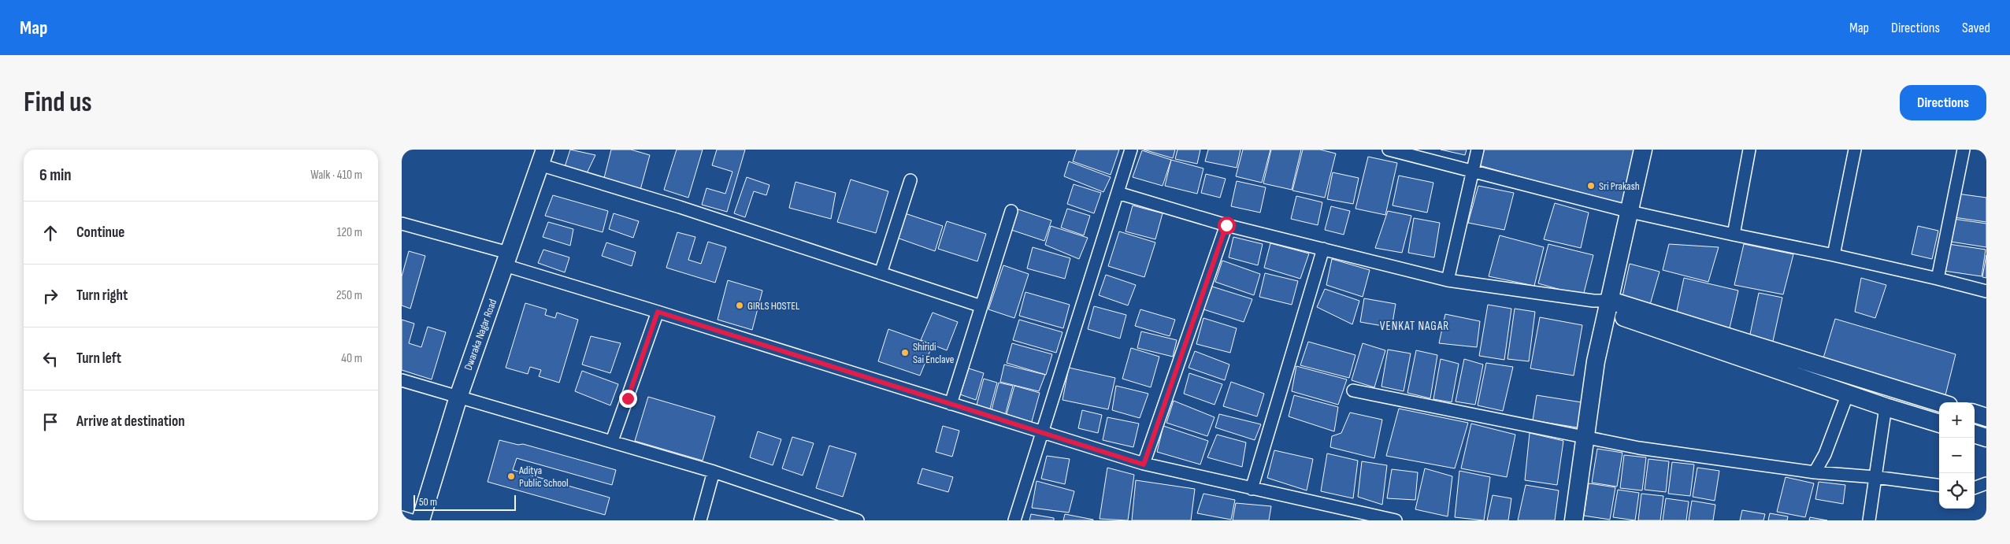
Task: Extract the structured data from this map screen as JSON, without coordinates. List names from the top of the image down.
{
  "streets": {
    "street": ["Dwaraka Nagar Road"]
  },
  "districts": ["VENKAT NAGAR"],
  "places": [
    "Sri Prakash",
    "GIRLS HOSTEL",
    "Shiridi Sai Enclave",
    "Aditya Public School"
  ],
  "scale_bar": "50 m",
  "page": {
    "header": "Map",
    "nav": ["Map", "Directions", "Saved"],
    "buttons": "Directions",
    "title": "Find us",
    "heading": ["6 min", "Walk · 410 m"],
    "list": [
      ["Continue", "120 m"],
      ["Turn right", "250 m"],
      ["Turn left", "40 m"],
      "Arrive at destination"
    ],
    "map_buttons": ["+", "−"],
    "scale": "50 m"
  }
}
